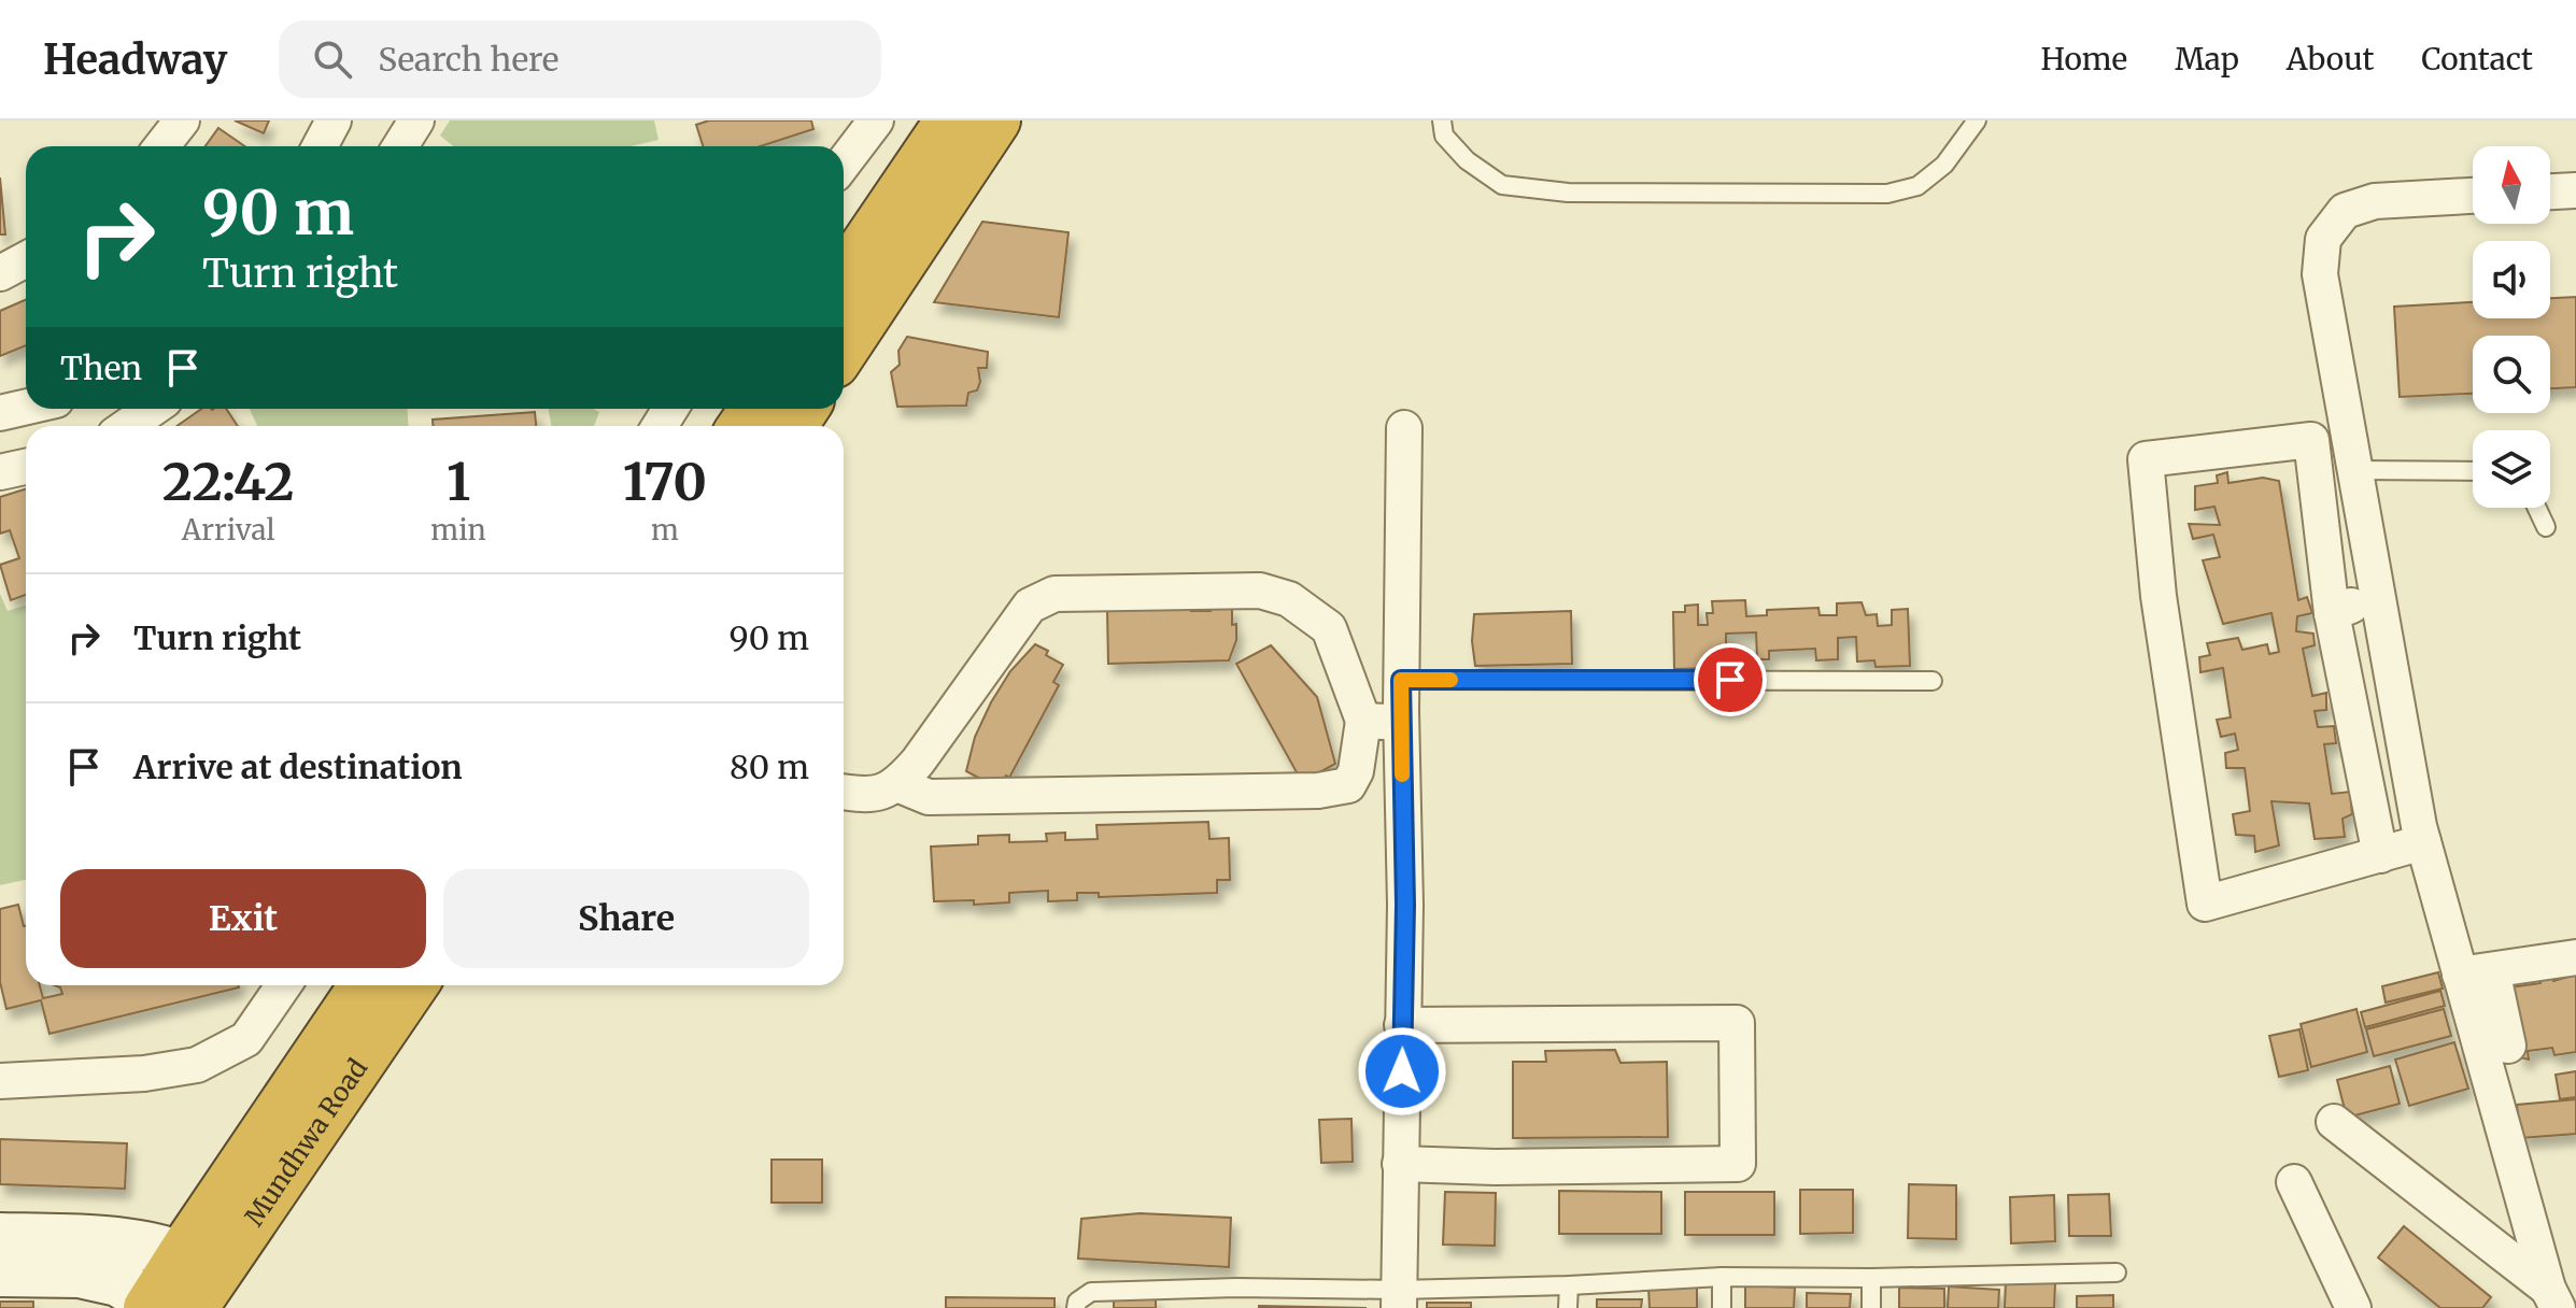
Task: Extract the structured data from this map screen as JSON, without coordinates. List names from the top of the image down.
{
  "streets": {
    "highway": ["Mundhwa Road"]
  },
  "north": "top",
  "page": {
    "header": "Headway",
    "search": "Search here",
    "nav": [
      "Home",
      "Map",
      "About",
      "Contact"
    ],
    "turn": ["90 m", "Turn right"],
    "then": "Then",
    "eta": [
      "22:42",
      "Arrival",
      "1",
      "min",
      "170",
      "m"
    ],
    "list": [
      {
        "name": "Turn right",
        "value": "90 m"
      },
      {
        "name": "Arrive at destination",
        "value": "80 m"
      }
    ],
    "buttons": ["Exit", "Share"]
  }
}
